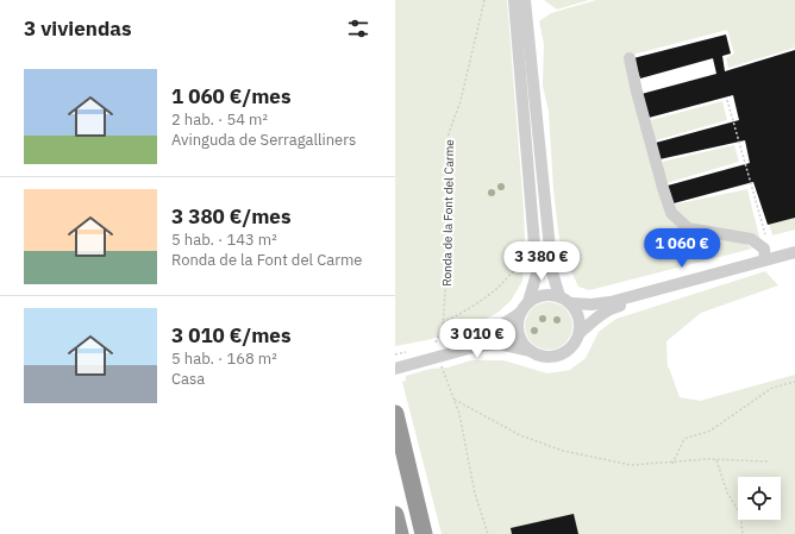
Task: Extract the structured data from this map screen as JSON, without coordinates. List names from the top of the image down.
{
  "streets": {
    "path": ["Ronda de la Font del Carme"]
  },
  "page": {
    "heading": "3 viviendas",
    "list": [
      {
        "name": "1 060 €/mes",
        "note": "2 hab. · 54 m² · Avinguda de Serragalliners"
      },
      {
        "name": "3 380 €/mes",
        "note": "5 hab. · 143 m² · Ronda de la Font del Carme"
      },
      {
        "name": "3 010 €/mes",
        "note": "5 hab. · 168 m² · Casa"
      }
    ],
    "price": ["1 060 €", "3 380 €", "3 010 €"]
  }
}
